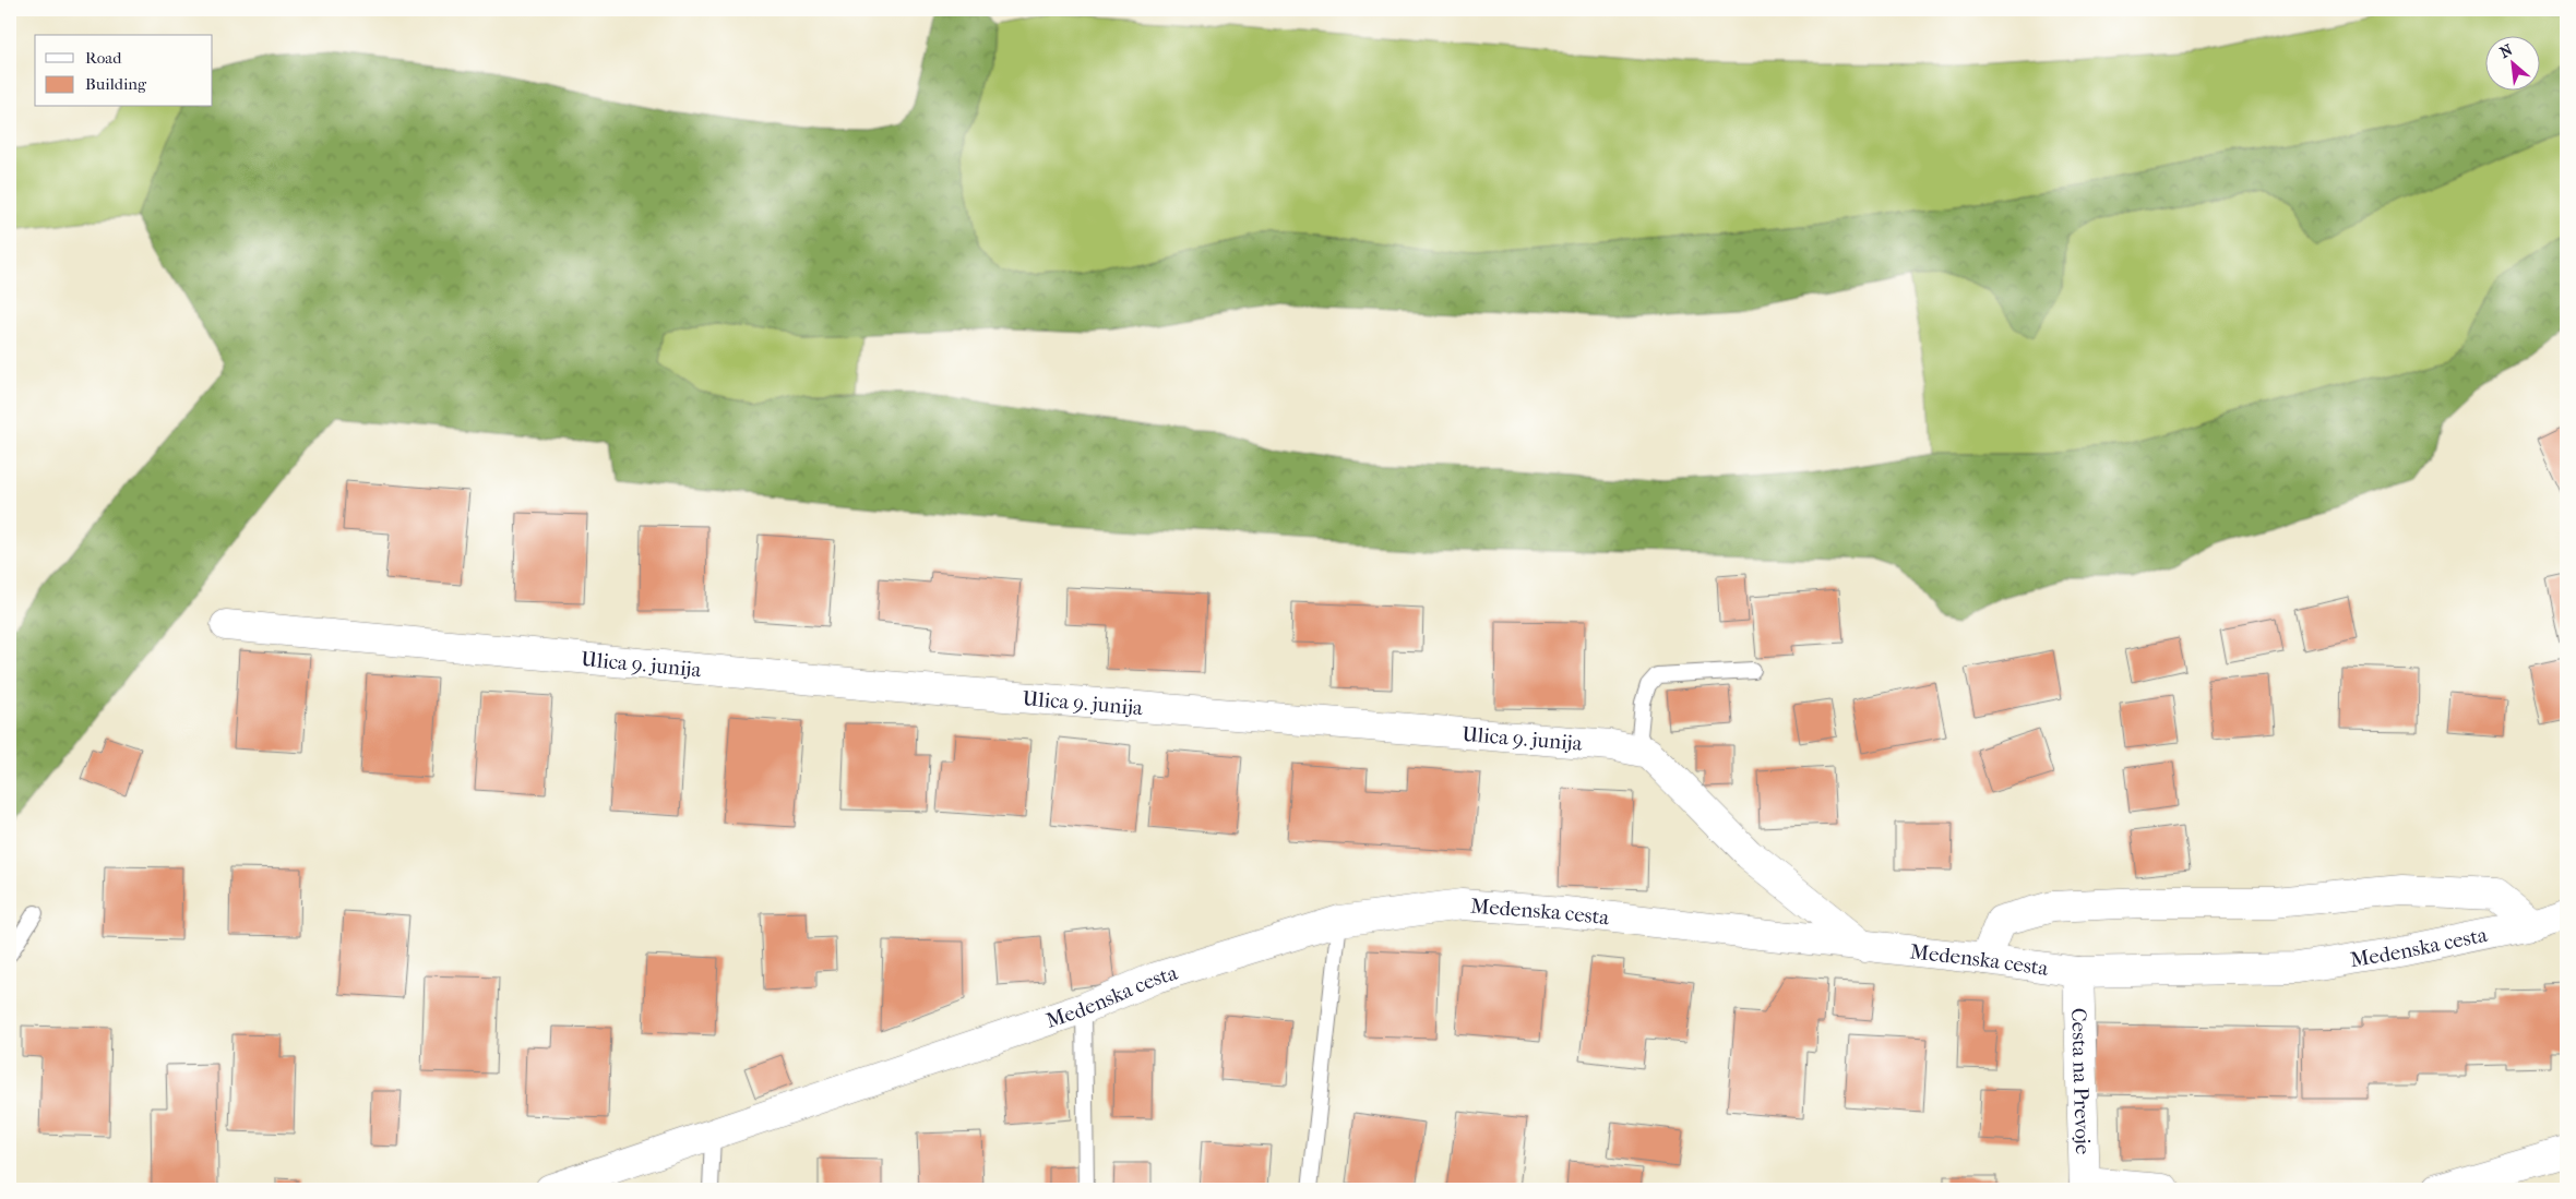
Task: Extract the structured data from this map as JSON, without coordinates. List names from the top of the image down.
{
  "streets": {
    "street": ["Ulica 9. junija", "Medenska cesta", "Cesta na Prevoje"]
  },
  "crossings": [
    ["Medenska cesta", "Cesta na Prevoje"]
  ],
  "legend": ["Road", "Building"],
  "north": "top left"
}
